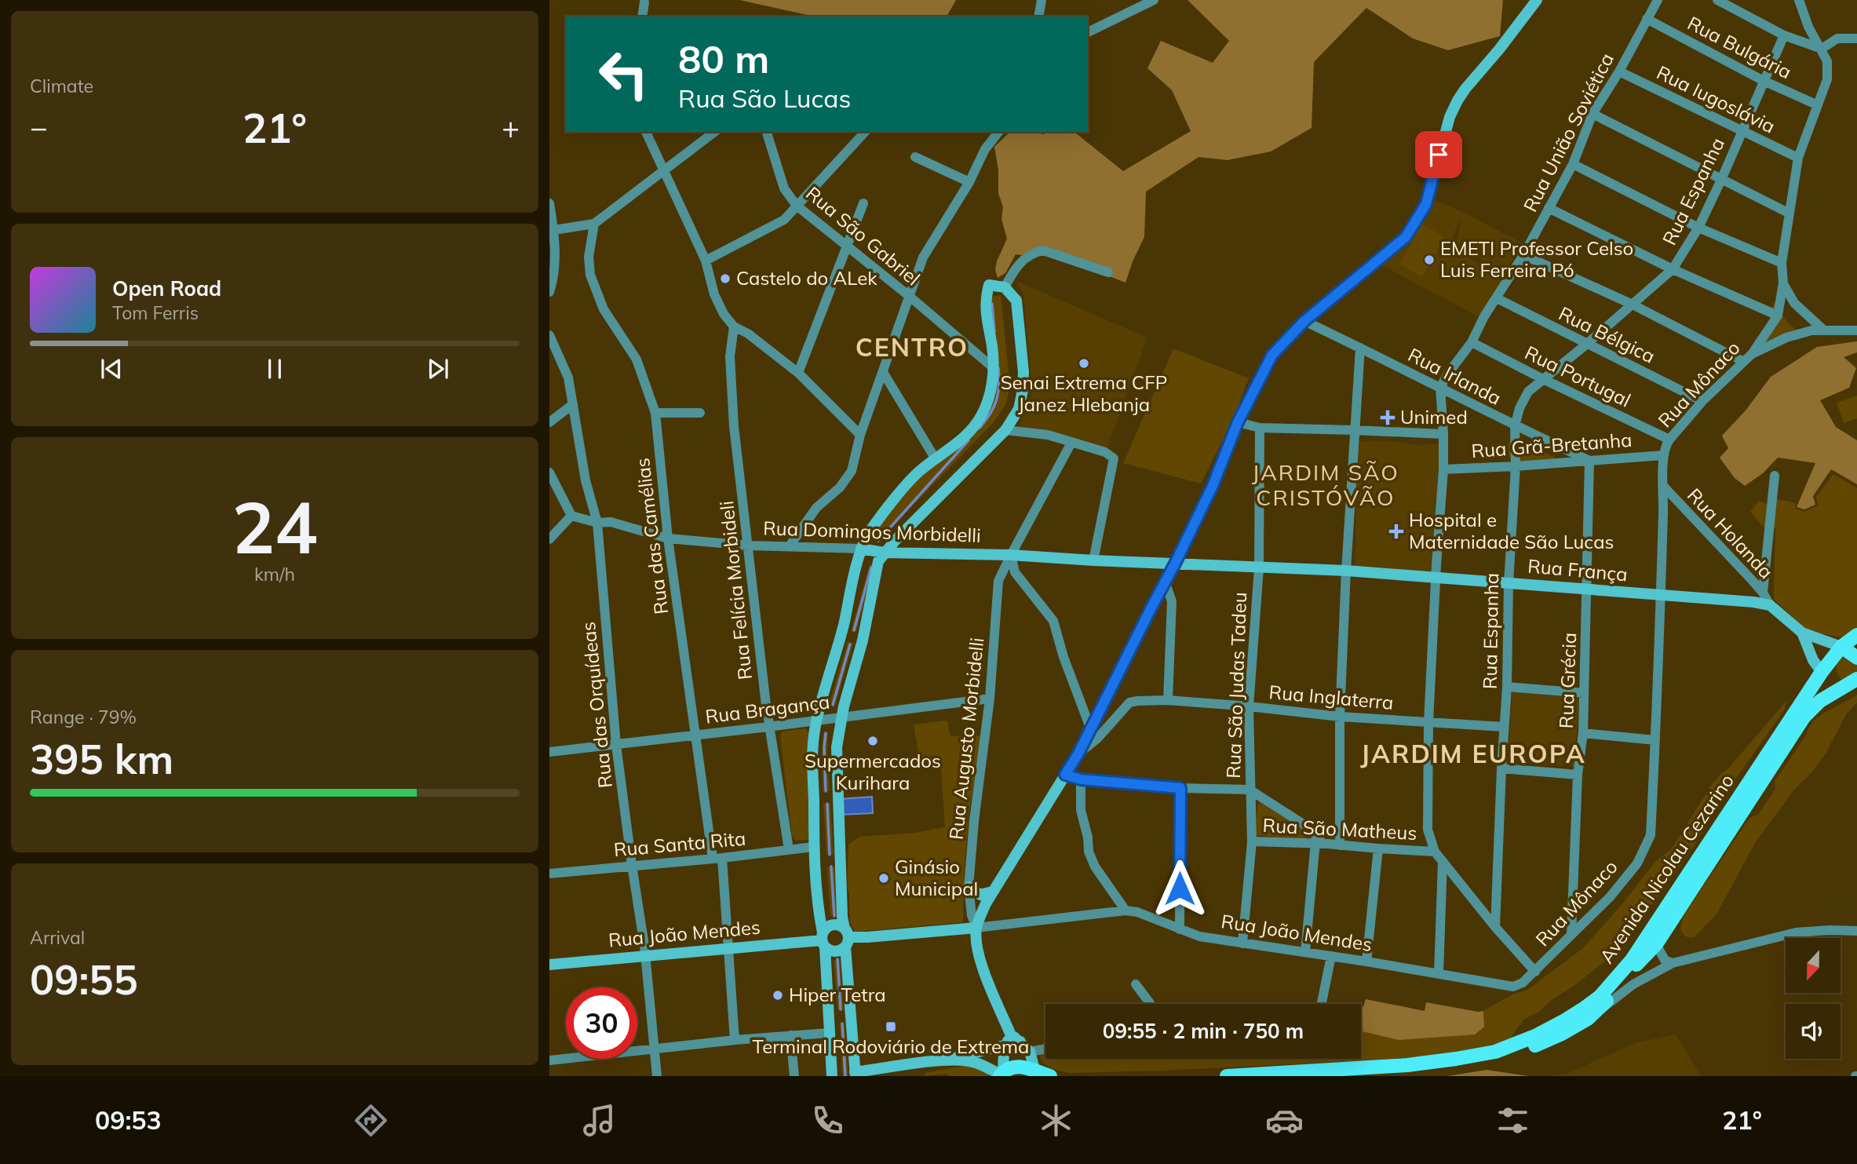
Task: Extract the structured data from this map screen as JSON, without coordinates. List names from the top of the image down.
{
  "streets": {
    "main road": ["Avenida Nicolau Cezarino"],
    "street": [
      "Rua Bulgária",
      "Rua Iugoslávia",
      "Rua União Soviética",
      "Rua Espanha",
      "Rua São Gabriel",
      "Rua Bélgica",
      "Rua Irlanda",
      "Rua Portugal",
      "Rua Mônaco",
      "Rua Grã-Bretanha",
      "Rua Domingos Morbidelli",
      "Rua Holanda",
      "Rua das Camélias",
      "Rua França",
      "Rua Felícia Morbideli",
      "Rua Grécia",
      "Rua São Judas Tadeu",
      "Rua Inglaterra",
      "Rua das Orquídeas",
      "Rua Bragança",
      "Rua Augusto Morbidelli",
      "Rua São Matheus",
      "Rua Santa Rita",
      "Rua João Mendes"
    ]
  },
  "crossings": [
    ["Rua Bulgária", "Rua União Soviética"],
    ["Rua Bulgária", "Rua Espanha"],
    ["Rua Bulgária", "Rua Mônaco"],
    ["Rua Iugoslávia", "Rua União Soviética"],
    ["Rua Iugoslávia", "Rua Espanha"],
    ["Rua Iugoslávia", "Rua Mônaco"],
    ["Rua União Soviética", "Rua Bélgica"],
    ["Rua União Soviética", "Rua Irlanda"],
    ["Rua União Soviética", "Rua Portugal"],
    ["Rua Espanha", "Rua Bélgica"],
    ["Rua Espanha", "Rua Irlanda"],
    ["Rua Espanha", "Rua Portugal"],
    ["Rua Espanha", "Rua Grã-Bretanha"],
    ["Rua Espanha", "Rua França"],
    ["Rua Espanha", "Rua Inglaterra"],
    ["Rua Espanha", "Rua São Matheus"],
    ["Rua Bélgica", "Rua Mônaco"],
    ["Rua Irlanda", "Rua Grã-Bretanha"],
    ["Rua Irlanda", "Rua Grécia"],
    ["Rua Portugal", "Rua Mônaco"],
    ["Rua Mônaco", "Rua Grã-Bretanha"],
    ["Rua Mônaco", "Rua Holanda"],
    ["Rua Mônaco", "Rua França"],
    ["Rua Mônaco", "Rua Grécia"],
    ["Rua Mônaco", "Rua São Matheus"],
    ["Rua Mônaco", "Rua João Mendes"],
    ["Rua Grã-Bretanha", "Rua Grécia"],
    ["Rua Domingos Morbidelli", "Rua das Camélias"],
    ["Rua Domingos Morbidelli", "Rua França"],
    ["Rua Domingos Morbidelli", "Rua Felícia Morbideli"],
    ["Rua Domingos Morbidelli", "Rua das Orquídeas"],
    ["Rua Domingos Morbidelli", "Rua Augusto Morbidelli"],
    ["Rua Holanda", "Rua França"],
    ["Rua das Camélias", "Rua Bragança"],
    ["Rua das Camélias", "Rua Santa Rita"],
    ["Rua das Camélias", "Rua João Mendes"],
    ["Rua França", "Rua Grécia"],
    ["Rua França", "Rua São Judas Tadeu"],
    ["Rua Felícia Morbideli", "Rua Bragança"],
    ["Rua Felícia Morbideli", "Rua Santa Rita"],
    ["Rua São Judas Tadeu", "Rua Inglaterra"],
    ["Rua São Judas Tadeu", "Rua São Matheus"],
    ["Rua São Judas Tadeu", "Rua João Mendes"],
    ["Rua das Orquídeas", "Rua Bragança"],
    ["Rua das Orquídeas", "Rua Santa Rita"],
    ["Rua das Orquídeas", "Rua João Mendes"],
    ["Rua Bragança", "Rua Augusto Morbidelli"],
    ["Rua Augusto Morbidelli", "Rua João Mendes"]
  ],
  "districts": ["CENTRO", "JARDIM SÃO CRISTÓVÃO", "JARDIM EUROPA"],
  "places": {
    "other": [
      "EMETI Professor Celso Luis Ferreira Pó",
      "Castelo do ALek",
      "Senai Extrema CFP Janez Hlebanja",
      "Supermercados Kurihara",
      "Ginásio Municipal",
      "Hiper Tetra"
    ],
    "health": ["Unimed", "Hospital e Maternidade São Lucas"],
    "transit": ["Terminal Rodoviário de Extrema"]
  },
  "north": "bottom",
  "page": {
    "tile": [
      "Climate",
      ["24", "km/h"],
      ["Range · 79%", "395 km"],
      ["Arrival", "09:55"]
    ],
    "turn": ["80 m", "Rua São Lucas"],
    "heat": ["−", "21°", "+"],
    "song": ["Open Road", "Tom Ferris"],
    "limit": "30",
    "trip": "09:55 · 2 min · 750 m",
    "tabs": ["09:53", "21°"]
  }
}
